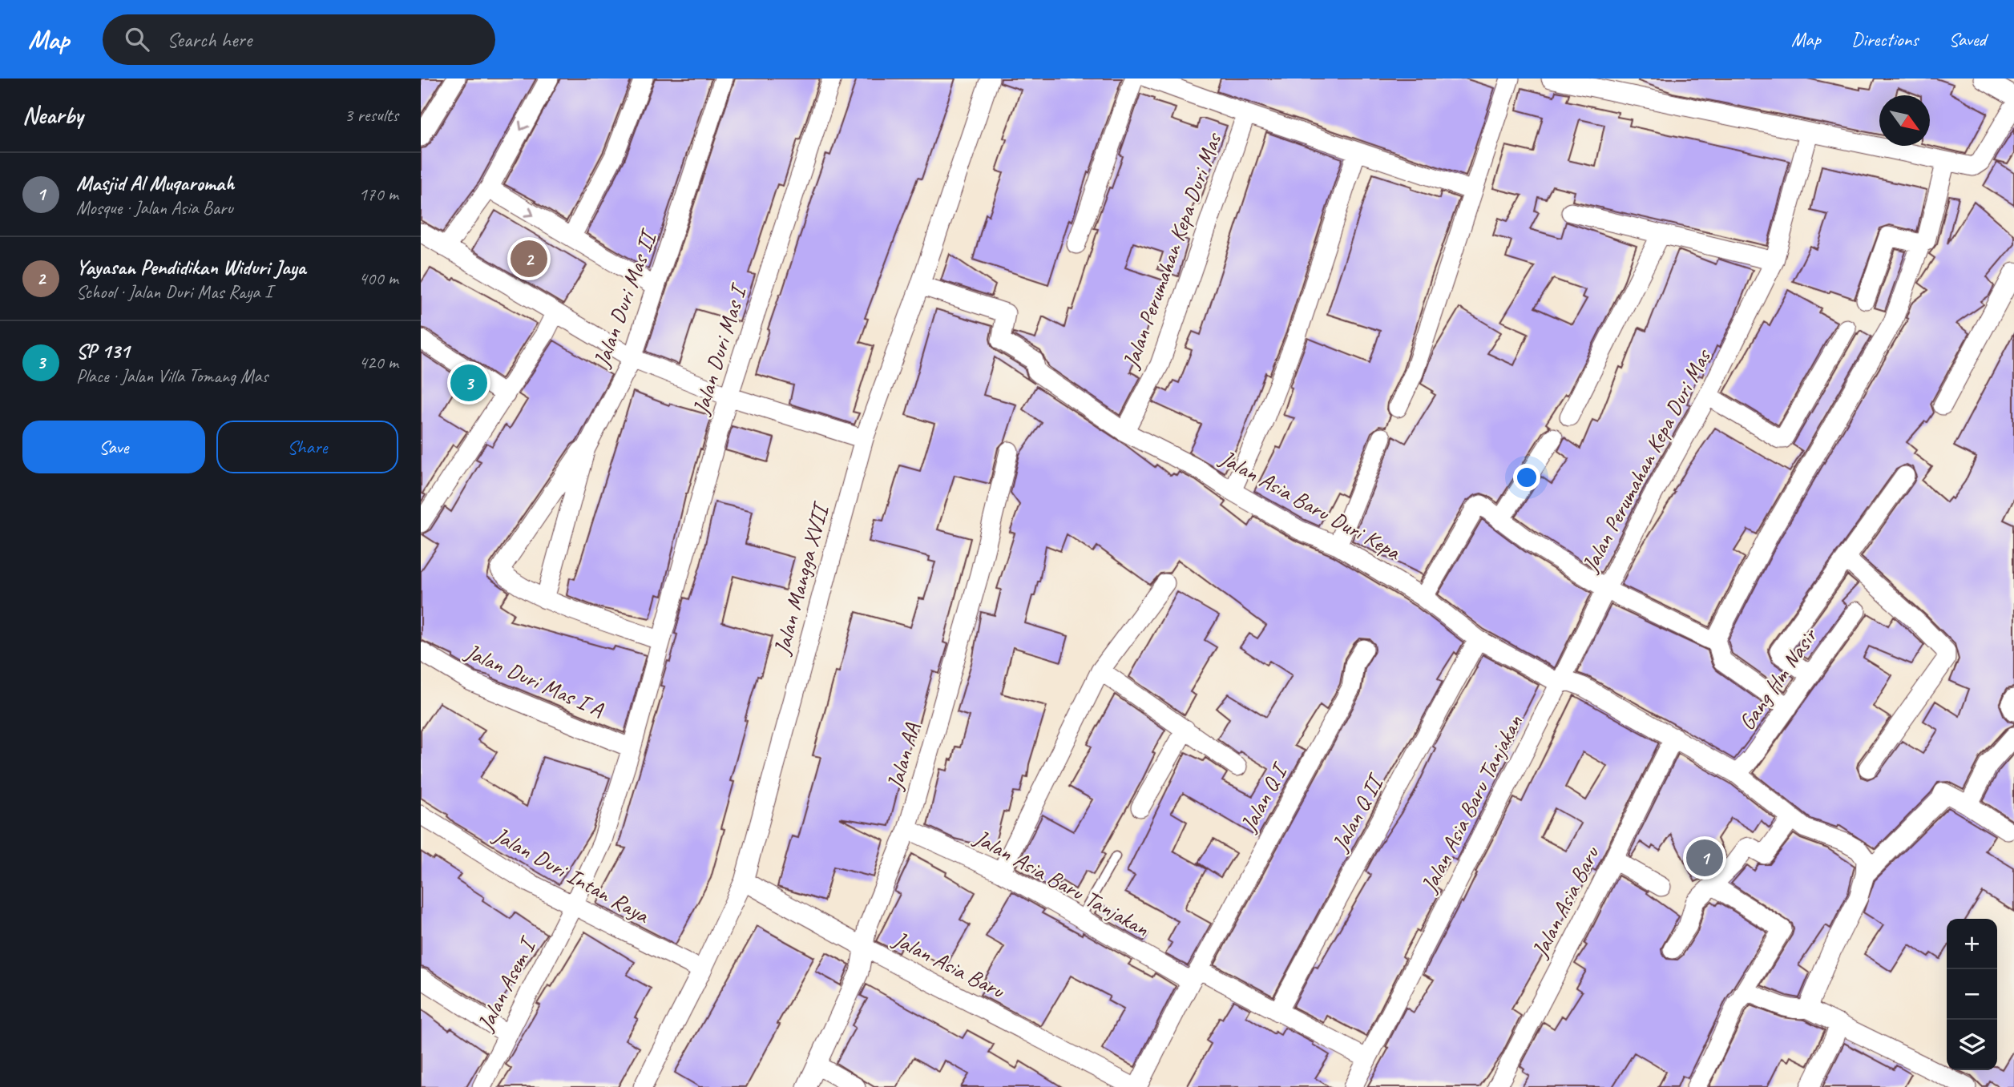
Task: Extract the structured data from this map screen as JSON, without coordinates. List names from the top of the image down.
{
  "streets": {
    "street": [
      "Jalan Perumahan Kepa Duri Mas",
      "Jalan Duri Mas II",
      "Jalan Duri Mas I",
      "Jalan Asia Baru Duri Kepa",
      "Jalan Mangga XVII",
      "Gang Hm Nasir",
      "Jalan Duri Mas I A",
      "Jalan AA",
      "Jalan Q I",
      "Jalan Asia Baru Tanjakan",
      "Jalan Q II",
      "Jalan Duri Intan Raya",
      "Jalan Asia Baru",
      "Jalan Asem I"
    ]
  },
  "crossings": [
    ["Jalan Perumahan Kepa Duri Mas", "Jalan Asia Baru Duri Kepa"],
    ["Jalan Perumahan Kepa Duri Mas", "Jalan Asia Baru Tanjakan"],
    ["Jalan Duri Mas I", "Jalan Duri Mas I A"],
    ["Jalan Duri Mas I", "Jalan Duri Intan Raya"],
    ["Jalan Duri Mas I", "Jalan Asem I"],
    ["Jalan Asia Baru Duri Kepa", "Jalan Mangga XVII"],
    ["Jalan Asia Baru Duri Kepa", "Jalan Asia Baru Tanjakan"],
    ["Jalan Asia Baru Duri Kepa", "Jalan Q II"],
    ["Jalan Mangga XVII", "Jalan Duri Intan Raya"],
    ["Jalan Mangga XVII", "Jalan Asia Baru"],
    ["Jalan AA", "Jalan Asia Baru Tanjakan"],
    ["Jalan AA", "Jalan Asia Baru"],
    ["Jalan Q I", "Jalan Asia Baru Tanjakan"],
    ["Jalan Asia Baru Tanjakan", "Jalan Q II"],
    ["Jalan Duri Intan Raya", "Jalan Asem I"]
  ],
  "north": "bottom right",
  "page": {
    "header": "Map",
    "search": "Search here",
    "nav": ["Map", "Directions", "Saved"],
    "heading": ["Nearby", "3 results"],
    "list": [
      {
        "mark": "1",
        "name": "Masjid Al Muqaromah",
        "note": "Mosque · Jalan Asia Baru",
        "value": "170 m"
      },
      {
        "mark": "2",
        "name": "Yayasan Pendidikan Widuri Jaya",
        "note": "School · Jalan Duri Mas Raya I",
        "value": "400 m"
      },
      {
        "mark": "3",
        "name": "SP 131",
        "note": "Place · Jalan Villa Tomang Mas",
        "value": "420 m"
      }
    ],
    "pins": ["2", "3", "1"],
    "buttons": ["Save", "Share"],
    "map_buttons": ["+", "−"]
  }
}
